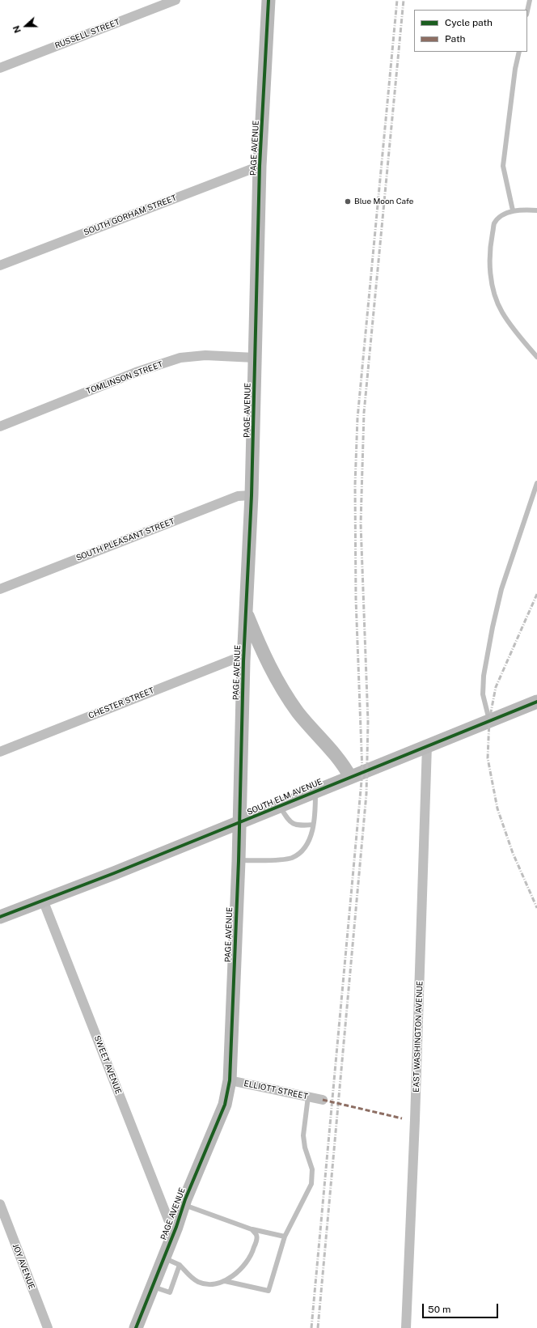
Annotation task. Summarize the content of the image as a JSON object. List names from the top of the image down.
{
  "streets": {
    "street": [
      "RUSSELL STREET",
      "PAGE AVENUE",
      "SOUTH GORHAM STREET",
      "TOMLINSON STREET",
      "SOUTH PLEASANT STREET",
      "CHESTER STREET",
      "SOUTH ELM AVENUE",
      "EAST WASHINGTON AVENUE",
      "SWEET AVENUE",
      "ELLIOTT STREET",
      "JOY AVENUE"
    ]
  },
  "crossings": [
    ["PAGE AVENUE", "SOUTH GORHAM STREET"],
    ["PAGE AVENUE", "TOMLINSON STREET"],
    ["PAGE AVENUE", "SOUTH PLEASANT STREET"],
    ["PAGE AVENUE", "CHESTER STREET"],
    ["PAGE AVENUE", "SOUTH ELM AVENUE"],
    ["PAGE AVENUE", "SWEET AVENUE"],
    ["PAGE AVENUE", "ELLIOTT STREET"],
    ["SOUTH ELM AVENUE", "EAST WASHINGTON AVENUE"],
    ["SOUTH ELM AVENUE", "SWEET AVENUE"]
  ],
  "places": ["Blue Moon Cafe"],
  "legend": ["Cycle path", "Path"],
  "scale_bar": "50 m",
  "north": "left"
}
